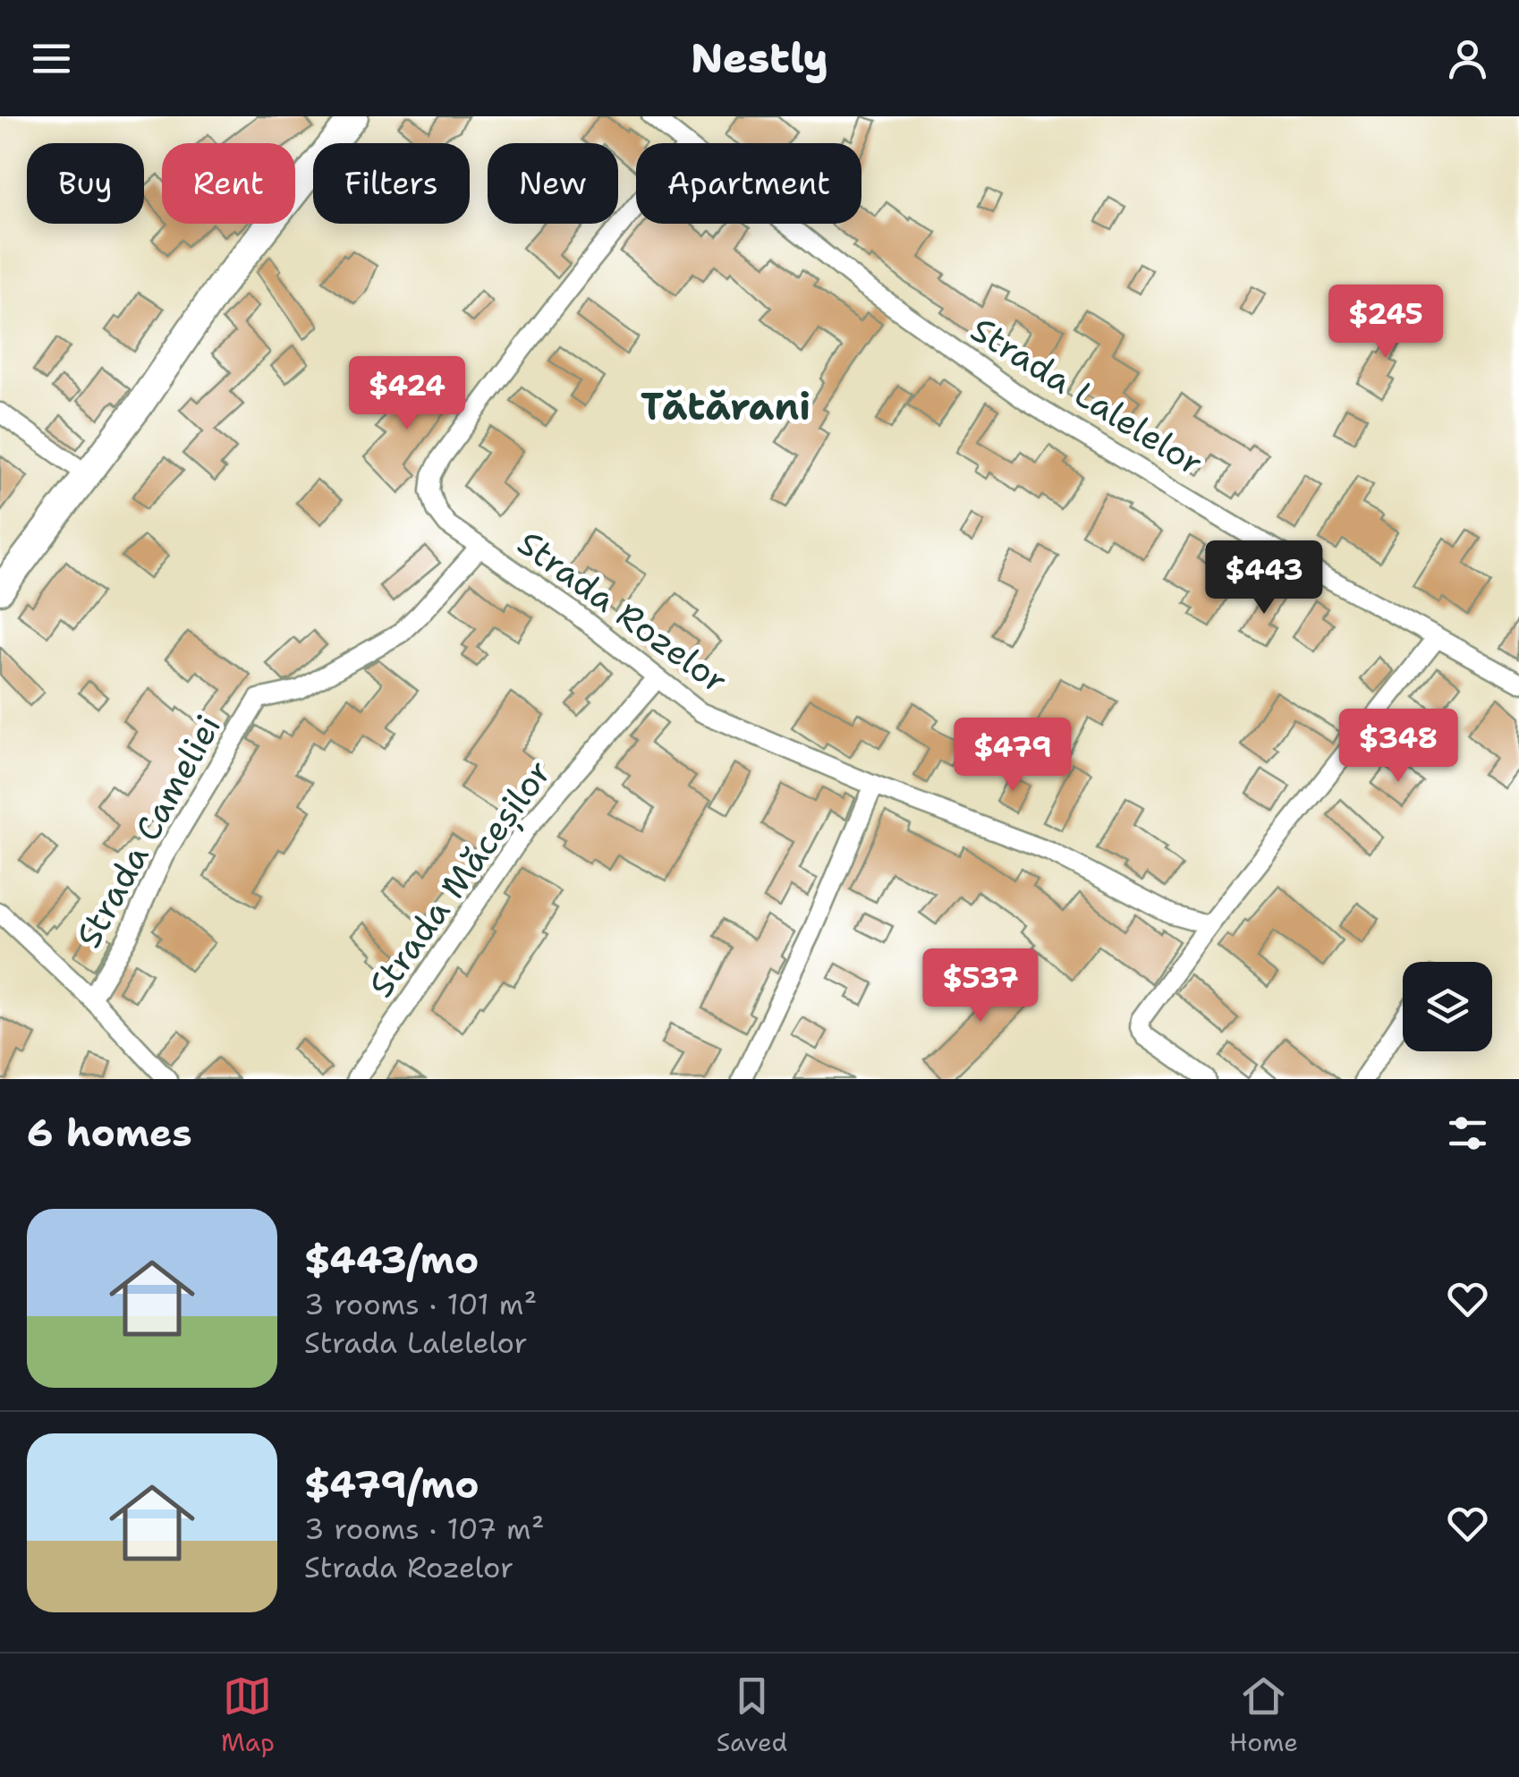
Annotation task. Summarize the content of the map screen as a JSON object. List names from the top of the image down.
{
  "streets": {
    "street": [
      "Strada Lalelelor",
      "Strada Rozelor",
      "Strada Cameliei",
      "Strada Măceșilor"
    ]
  },
  "crossings": [
    ["Strada Rozelor", "Strada Cameliei"],
    ["Strada Rozelor", "Strada Măceșilor"]
  ],
  "districts": ["Tătărani"],
  "page": {
    "header": "Nestly",
    "chip": [
      "Buy",
      "Rent",
      "Filters",
      "New",
      "Apartment"
    ],
    "price": [
      "$245",
      "$424",
      "$443",
      "$348",
      "$479",
      "$537"
    ],
    "heading": "6 homes",
    "list": [
      {
        "name": "$443/mo",
        "note": "3 rooms · 101 m² · Strada Lalelelor"
      },
      {
        "name": "$479/mo",
        "note": "3 rooms · 107 m² · Strada Rozelor"
      }
    ],
    "tabs": ["Map", "Saved", "Home"]
  }
}
